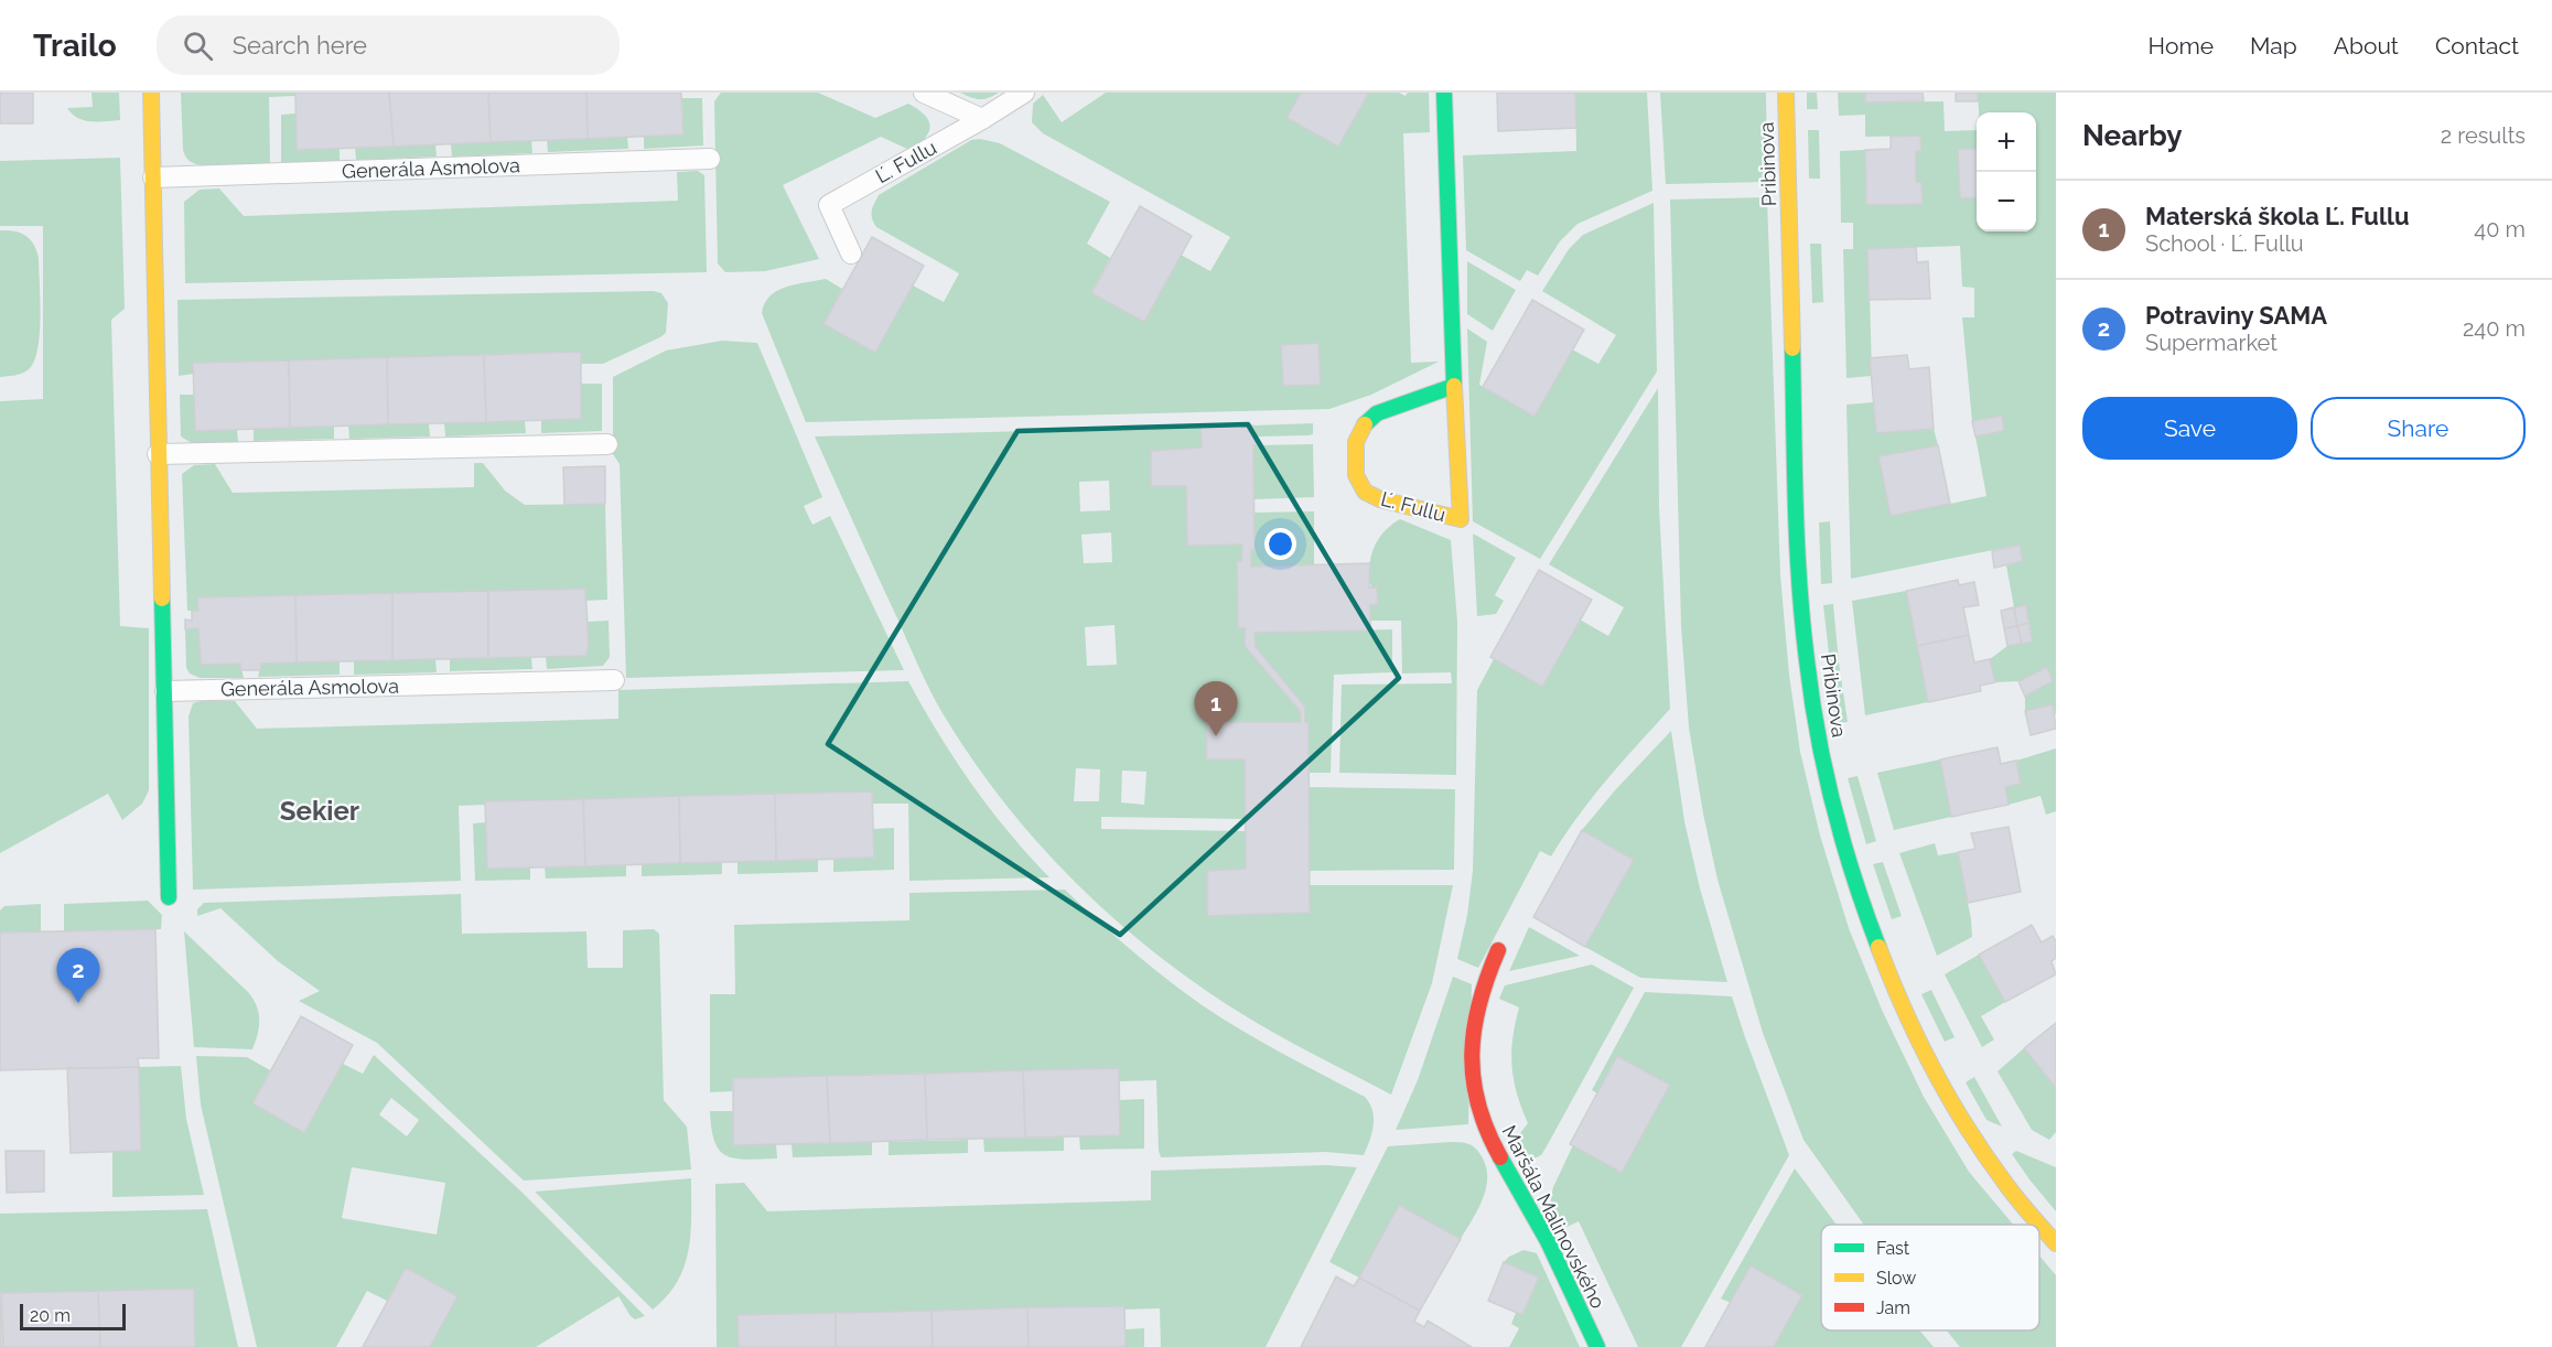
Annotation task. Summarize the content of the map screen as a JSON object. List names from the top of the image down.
{
  "streets": {
    "street": ["Ľ. Fullu", "Pribinova", "Maršála Malinovského"],
    "lane": ["Generála Asmolova"]
  },
  "districts": ["Sekier"],
  "legend": ["Fast", "Slow", "Jam"],
  "scale_bar": "20 m",
  "page": {
    "header": "Trailo",
    "search": "Search here",
    "nav": [
      "Home",
      "Map",
      "About",
      "Contact"
    ],
    "heading": ["Nearby", "2 results"],
    "map_buttons": ["+", "−"],
    "list": [
      {
        "mark": "1",
        "name": "Materská škola Ľ. Fullu",
        "note": "School · Ľ. Fullu",
        "value": "40 m"
      },
      {
        "mark": "2",
        "name": "Potraviny SAMA",
        "note": "Supermarket",
        "value": "240 m"
      }
    ],
    "buttons": ["Save", "Share"],
    "pins": ["1", "2"],
    "scale": "20 m"
  }
}
